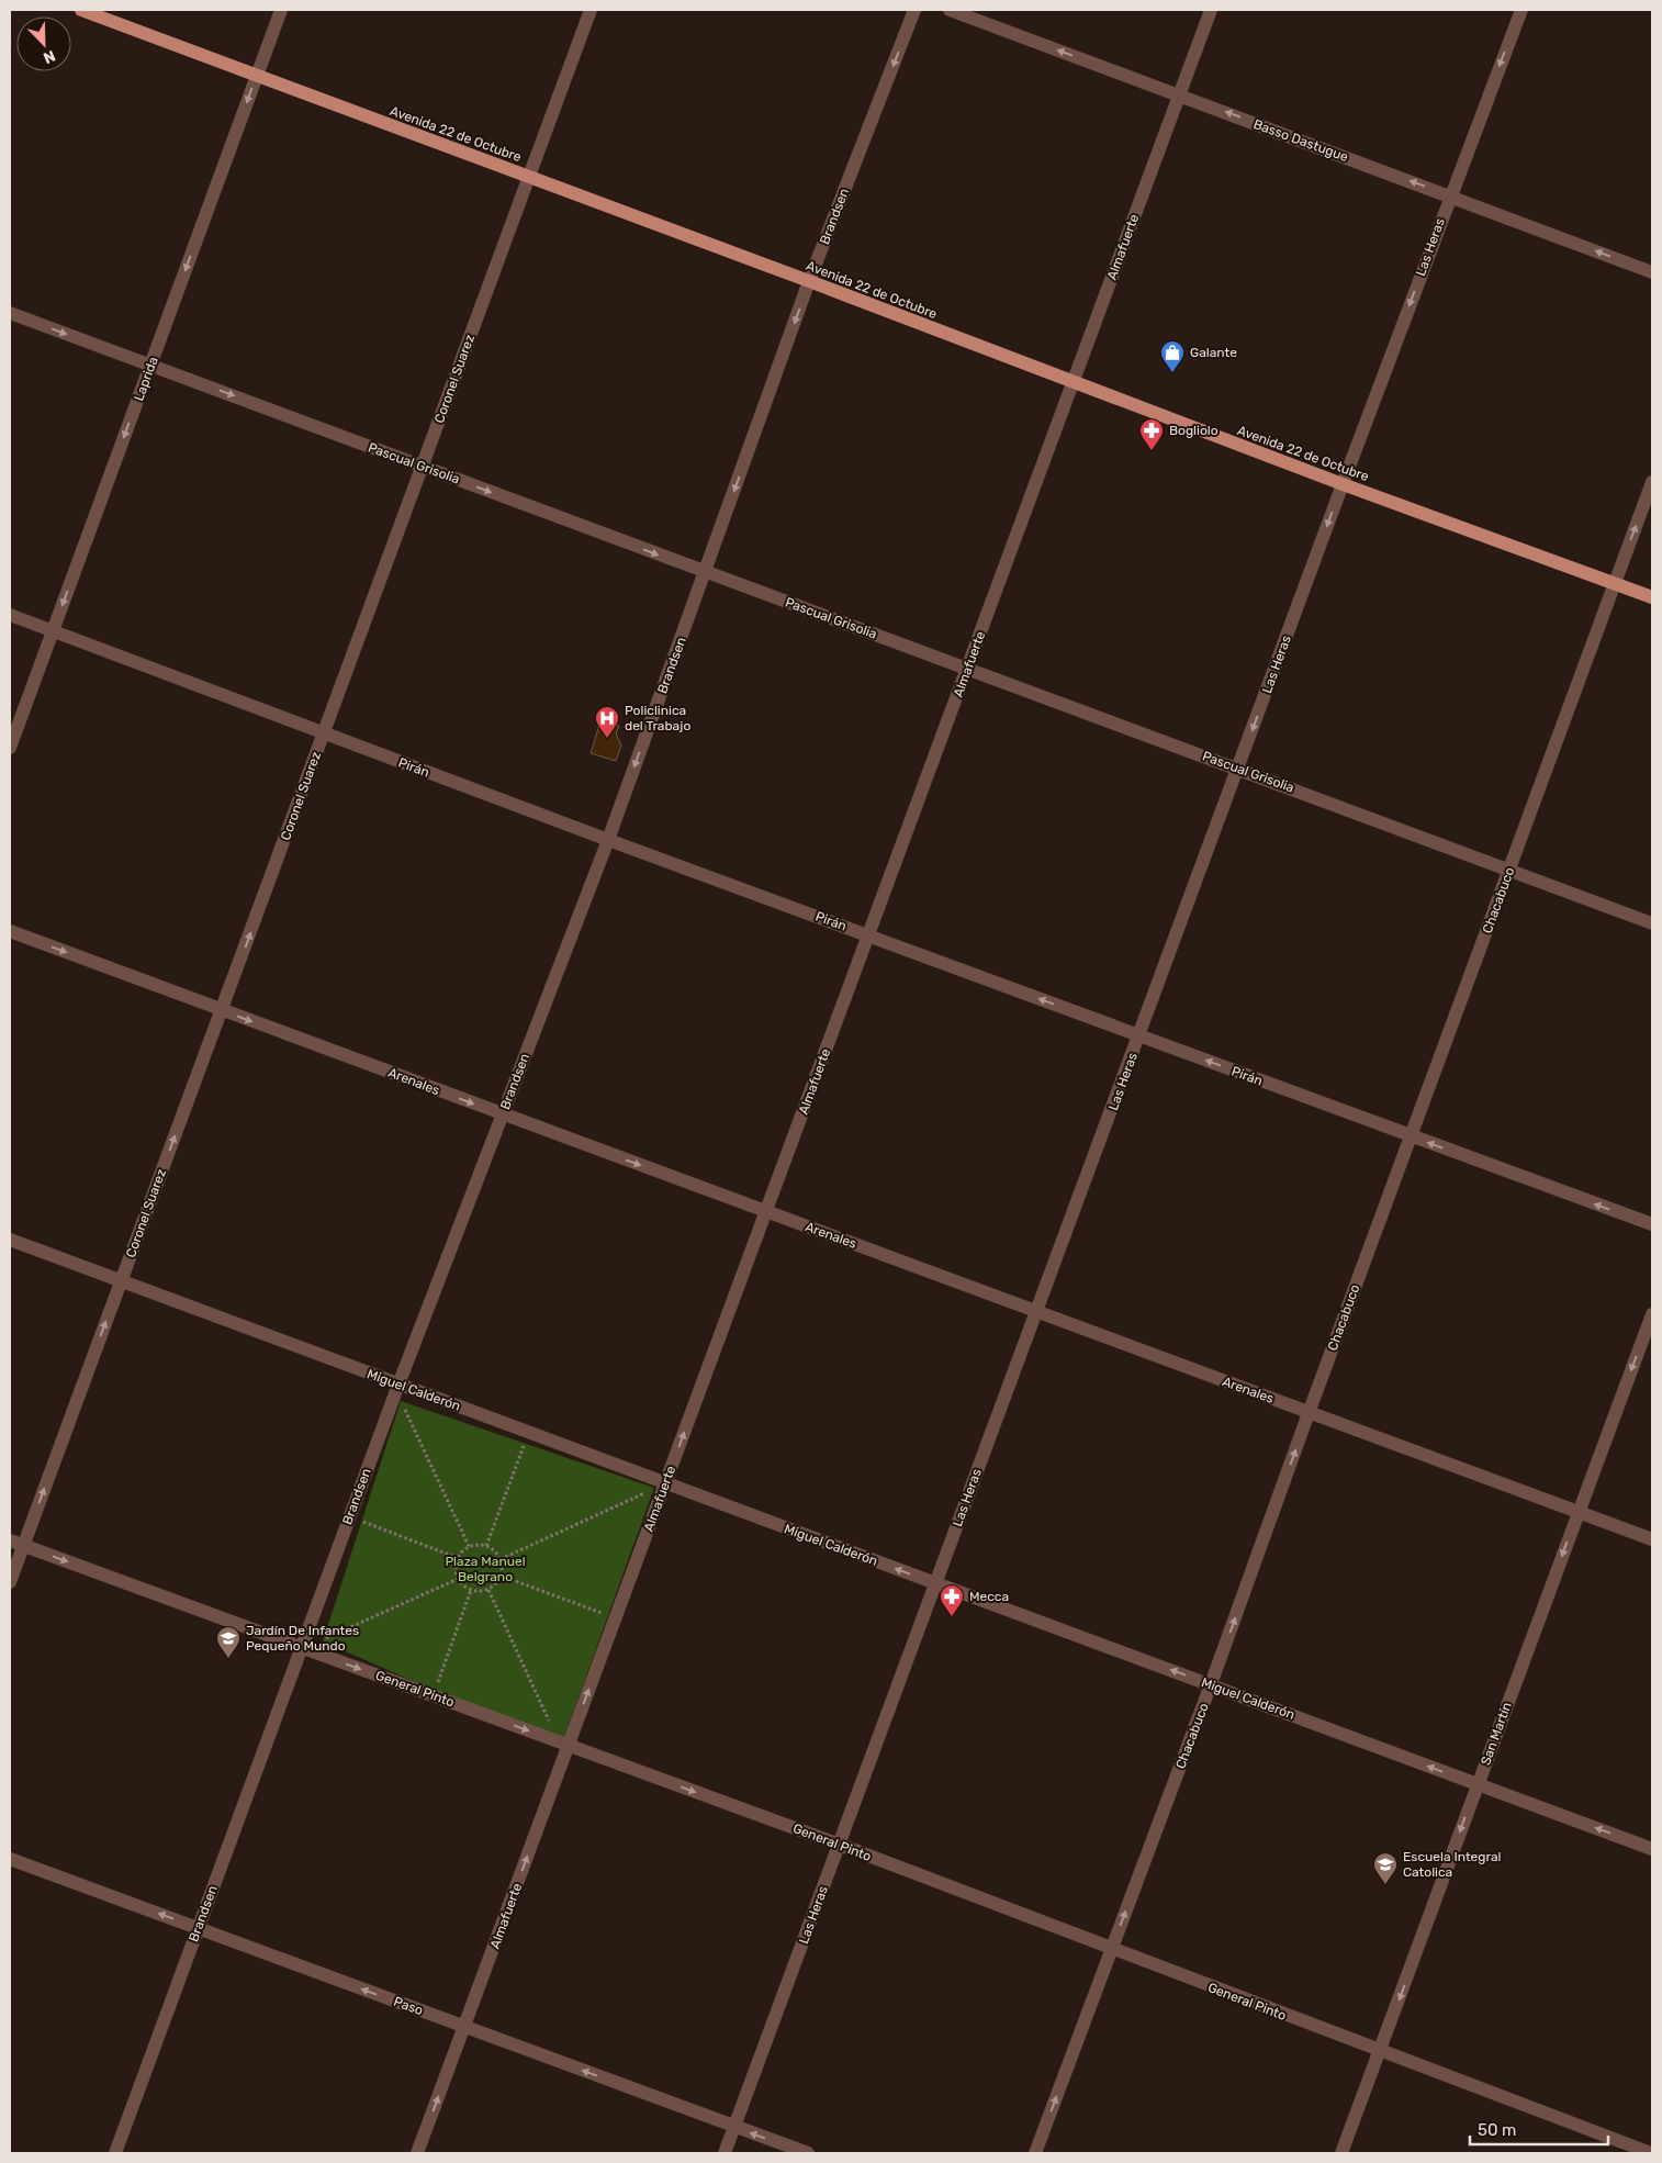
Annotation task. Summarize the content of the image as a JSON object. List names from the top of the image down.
{
  "streets": {
    "main road": ["Avenida 22 de Octubre"],
    "street": [
      "Basso Dastugue",
      "Brandsen",
      "Almafuerte",
      "Las Heras",
      "Laprida",
      "Coronel Suarez",
      "Pascual Grisolia",
      "Pirán",
      "Chacabuco",
      "Arenales",
      "Miguel Calderón",
      "General Pinto",
      "San Martín",
      "Paso"
    ]
  },
  "crossings": [
    ["Avenida 22 de Octubre", "Brandsen"],
    ["Avenida 22 de Octubre", "Almafuerte"],
    ["Avenida 22 de Octubre", "Las Heras"],
    ["Avenida 22 de Octubre", "Laprida"],
    ["Avenida 22 de Octubre", "Coronel Suarez"],
    ["Avenida 22 de Octubre", "Chacabuco"],
    ["Basso Dastugue", "Almafuerte"],
    ["Basso Dastugue", "Las Heras"],
    ["Brandsen", "Pascual Grisolia"],
    ["Brandsen", "Pirán"],
    ["Brandsen", "Arenales"],
    ["Brandsen", "Miguel Calderón"],
    ["Brandsen", "General Pinto"],
    ["Brandsen", "Paso"],
    ["Almafuerte", "Pascual Grisolia"],
    ["Almafuerte", "Pirán"],
    ["Almafuerte", "Arenales"],
    ["Almafuerte", "Miguel Calderón"],
    ["Almafuerte", "General Pinto"],
    ["Almafuerte", "Paso"],
    ["Las Heras", "Pascual Grisolia"],
    ["Las Heras", "Pirán"],
    ["Las Heras", "Arenales"],
    ["Las Heras", "Miguel Calderón"],
    ["Las Heras", "General Pinto"],
    ["Las Heras", "Paso"],
    ["Laprida", "Pascual Grisolia"],
    ["Laprida", "Pirán"],
    ["Coronel Suarez", "Pascual Grisolia"],
    ["Coronel Suarez", "Pirán"],
    ["Coronel Suarez", "Arenales"],
    ["Coronel Suarez", "Miguel Calderón"],
    ["Coronel Suarez", "General Pinto"],
    ["Pascual Grisolia", "Chacabuco"],
    ["Pirán", "Chacabuco"],
    ["Chacabuco", "Arenales"],
    ["Chacabuco", "Miguel Calderón"],
    ["Chacabuco", "General Pinto"],
    ["Arenales", "San Martín"],
    ["Miguel Calderón", "San Martín"],
    ["General Pinto", "San Martín"]
  ],
  "one_way": [
    "Basso Dastugue",
    "Brandsen",
    "Almafuerte",
    "Las Heras",
    "Laprida",
    "Coronel Suarez",
    "Pascual Grisolia",
    "Pirán",
    "Chacabuco",
    "Arenales",
    "Miguel Calderón",
    "General Pinto",
    "San Martín",
    "Paso"
  ],
  "parks": ["Plaza Manuel Belgrano"],
  "places": {
    "shop": ["Galante"],
    "pharmacy": ["Bogliolo", "Mecca"],
    "hospital": ["Policlinica del Trabajo"],
    "school or university": ["Jardín De Infantes Pequeño Mundo", "Escuela Integral Catolica"]
  },
  "scale_bar": "50 m",
  "north": "bottom right"
}
